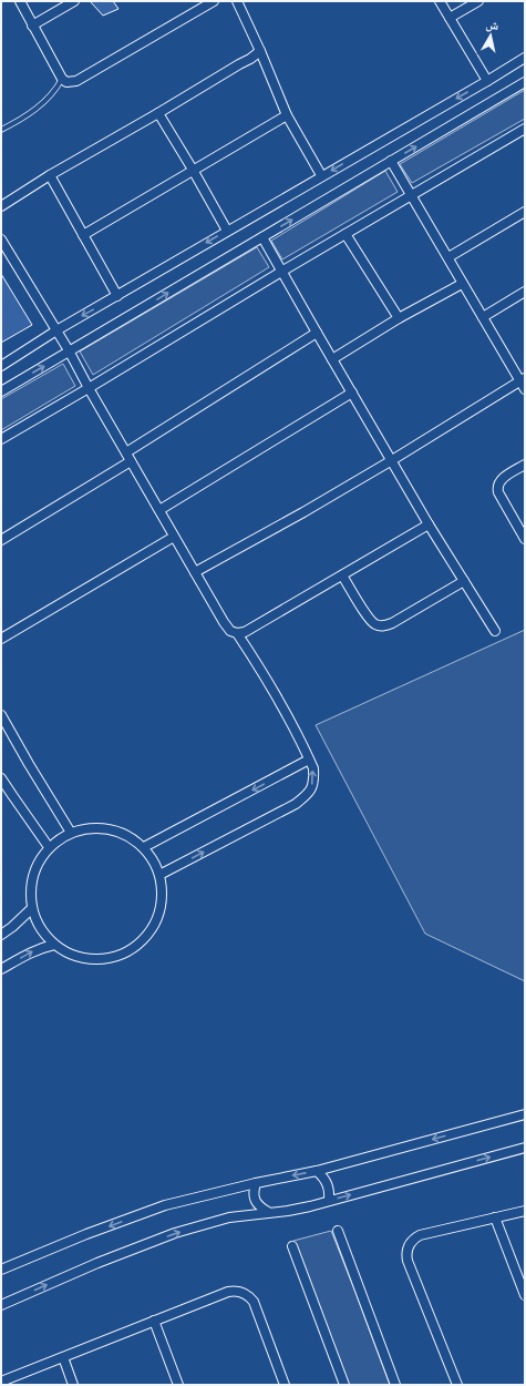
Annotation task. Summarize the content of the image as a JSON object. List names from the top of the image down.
{
  "north": "top"
}
